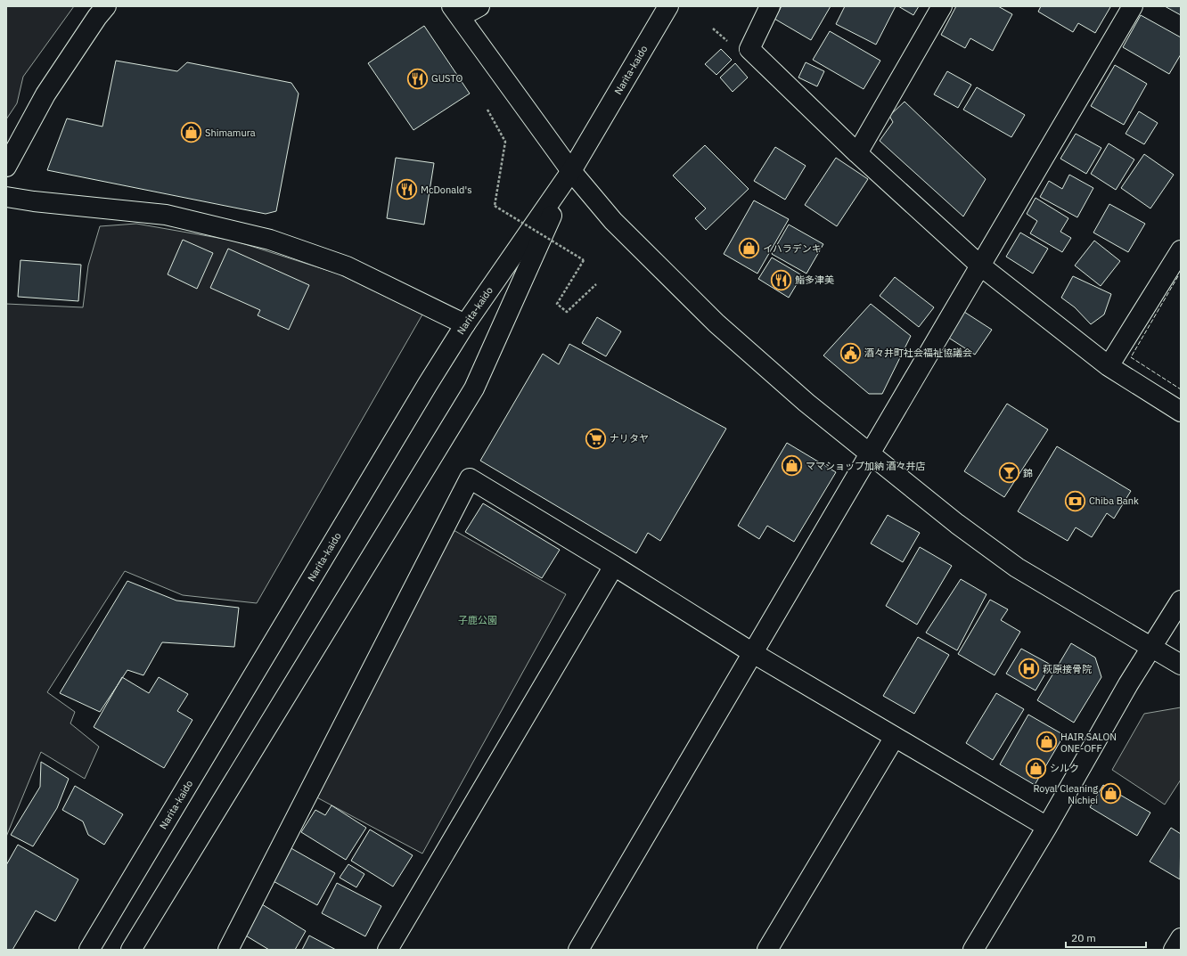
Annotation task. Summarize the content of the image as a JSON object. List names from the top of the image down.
{
  "streets": {
    "main road": ["Narita-kaido"]
  },
  "parks": ["子鹿公園"],
  "places": {
    "restaurant": ["GUSTO", "McDonald's", "鮨多津美"],
    "shop": [
      "Shimamura",
      "イハラデンキ",
      "ママショップ加納 酒々井店",
      "HAIR SALON ONE-OFF",
      "シルク",
      "Royal Cleaning Nichiei"
    ],
    "public building": ["酒々井町社会福祉協議会"],
    "supermarket": ["ナリタヤ"],
    "bar": ["錦"],
    "bank": ["Chiba Bank"],
    "hospital": ["萩原接骨院"]
  },
  "scale_bar": "20 m"
}
